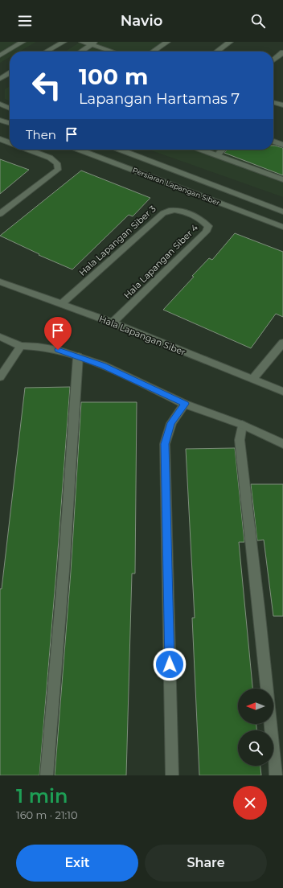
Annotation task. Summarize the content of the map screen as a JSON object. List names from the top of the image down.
{
  "streets": {
    "street": [
      "Persiaran Lapangan Siber",
      "Hala Lapangan Siber 3",
      "Hala Lapangan Siber 4",
      "Hala Lapangan Siber"
    ]
  },
  "crossings": [
    ["Hala Lapangan Siber 3", "Hala Lapangan Siber 4"],
    ["Hala Lapangan Siber 3", "Hala Lapangan Siber"],
    ["Hala Lapangan Siber 4", "Hala Lapangan Siber"]
  ],
  "north": "left",
  "page": {
    "header": "Navio",
    "turn": ["100 m", "Lapangan Hartamas 7"],
    "then": "Then",
    "heading": ["1 min", "160 m · 21:10"],
    "buttons": ["Exit", "Share"]
  }
}
